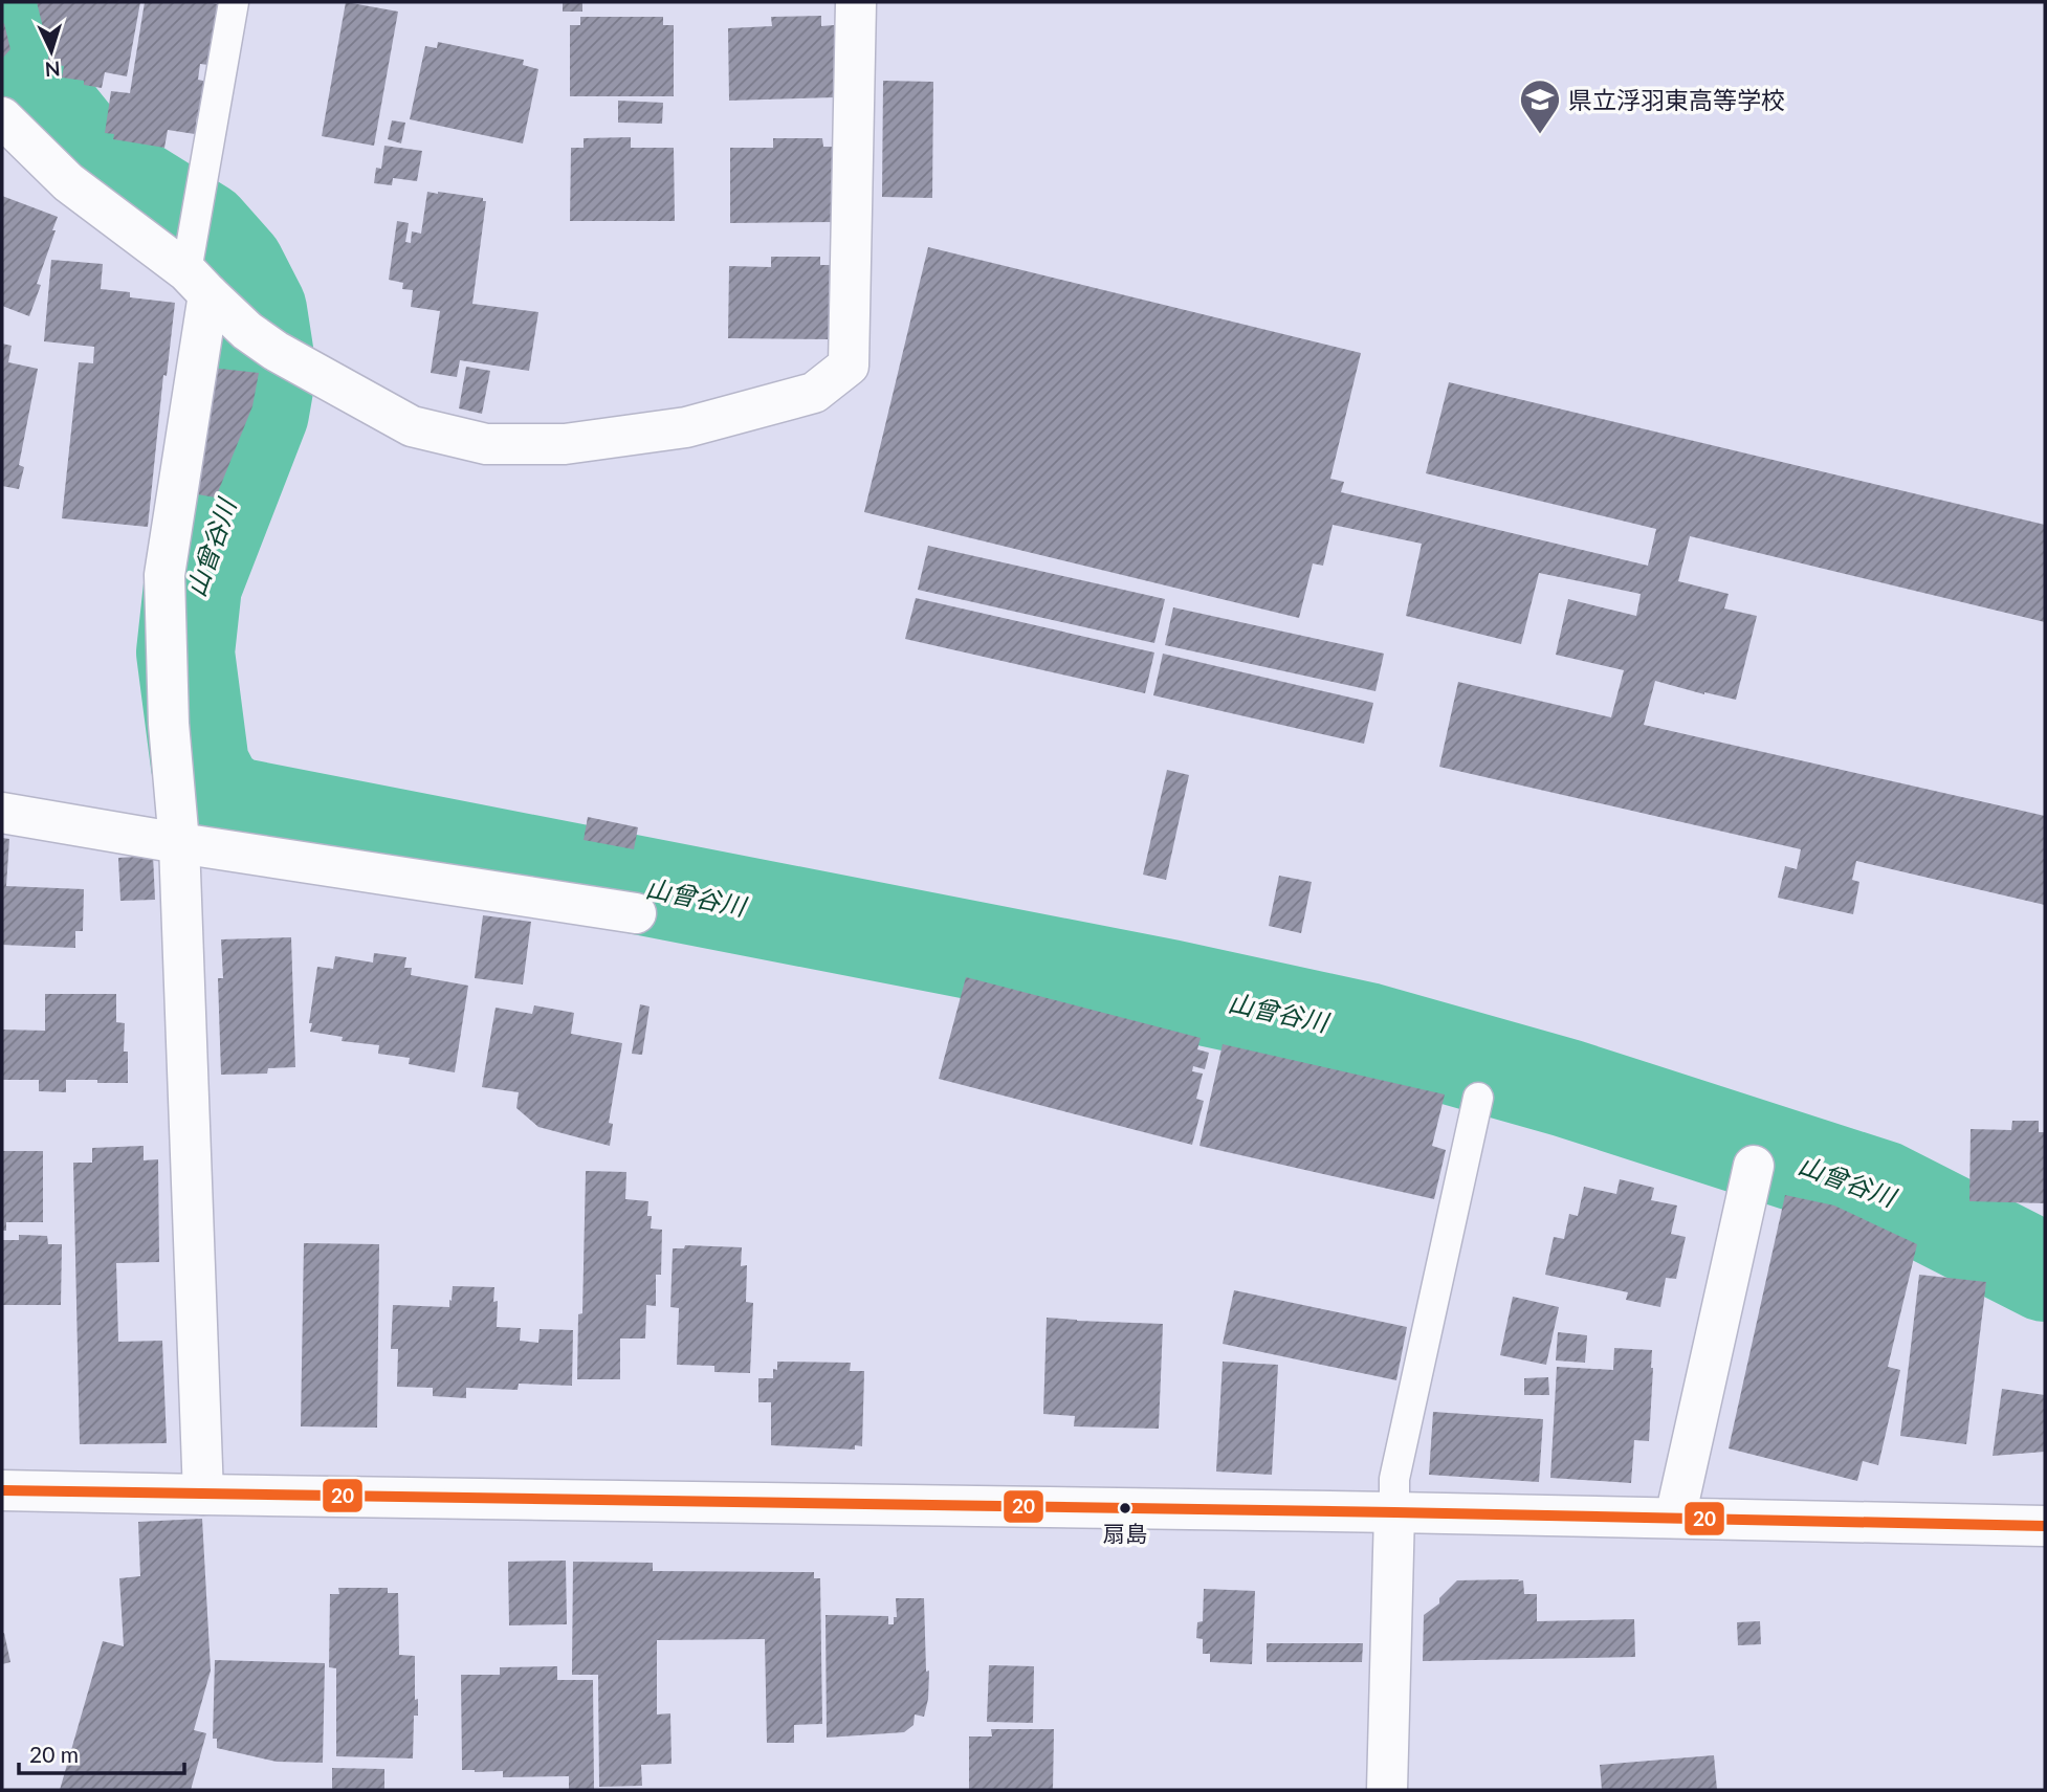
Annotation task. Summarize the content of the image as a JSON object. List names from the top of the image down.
{
  "water": ["山曾谷川"],
  "places": {
    "school or university": ["県立浮羽東高等学校"],
    "other": ["扇島"]
  },
  "lines": ["transit line 20"],
  "scale_bar": "20 m",
  "north": "bottom"
}
